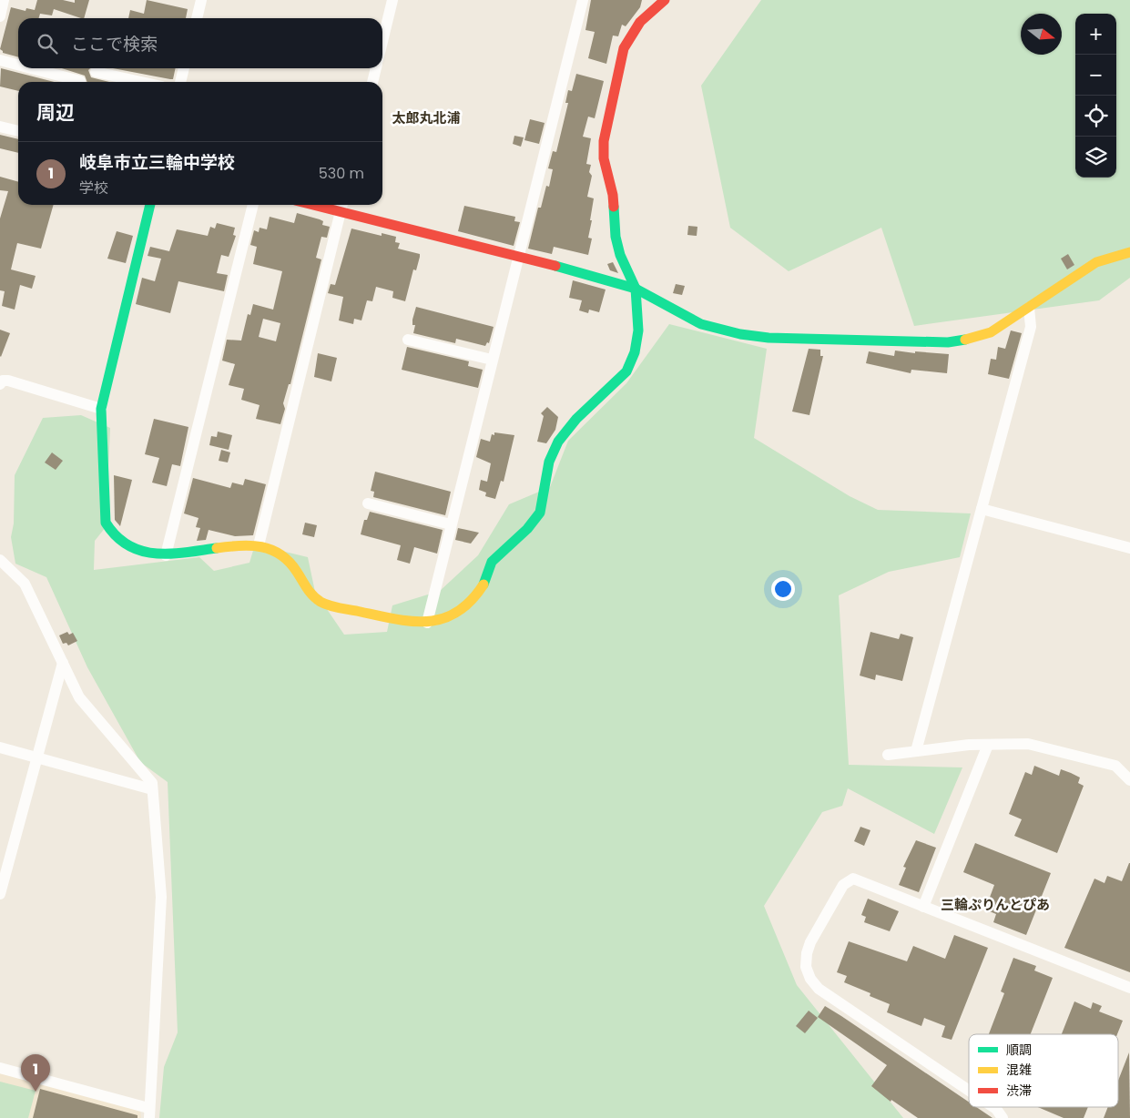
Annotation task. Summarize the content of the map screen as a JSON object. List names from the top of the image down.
{
  "districts": ["太郎丸北浦", "三輪ぷりんとぴあ"],
  "legend": ["順調", "混雑", "渋滞"],
  "north": "right",
  "page": {
    "map_buttons": ["+", "−"],
    "search": "ここで検索",
    "heading": "周辺",
    "list": [
      {
        "mark": "1",
        "name": "岐阜市立三輪中学校",
        "note": "学校",
        "value": "530 m"
      }
    ],
    "pins": "1"
  }
}
